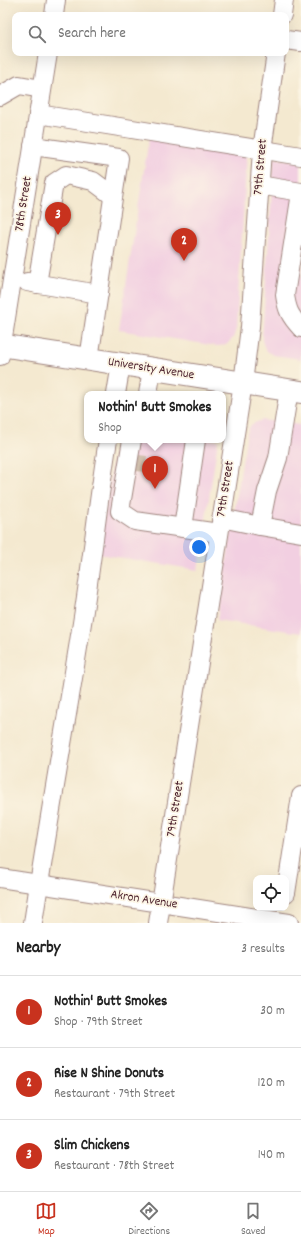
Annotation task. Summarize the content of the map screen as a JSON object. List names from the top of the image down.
{
  "streets": {
    "main road": ["University Avenue"],
    "street": ["79th Street", "78th Street", "Akron Avenue"]
  },
  "crossings": [
    ["79th Street", "University Avenue"],
    ["79th Street", "Akron Avenue"],
    ["78th Street", "University Avenue"]
  ],
  "page": {
    "search": "Search here",
    "pins": ["3", "2", "1"],
    "popup": ["Nothin' Butt Smokes", "Shop"],
    "heading": ["Nearby", "3 results"],
    "list": [
      {
        "mark": "1",
        "name": "Nothin' Butt Smokes",
        "note": "Shop · 79th Street",
        "value": "30 m"
      },
      {
        "mark": "2",
        "name": "Rise N Shine Donuts",
        "note": "Restaurant · 79th Street",
        "value": "120 m"
      },
      {
        "mark": "3",
        "name": "Slim Chickens",
        "note": "Restaurant · 78th Street",
        "value": "140 m"
      }
    ],
    "nav": ["Map", "Directions", "Saved"]
  }
}
